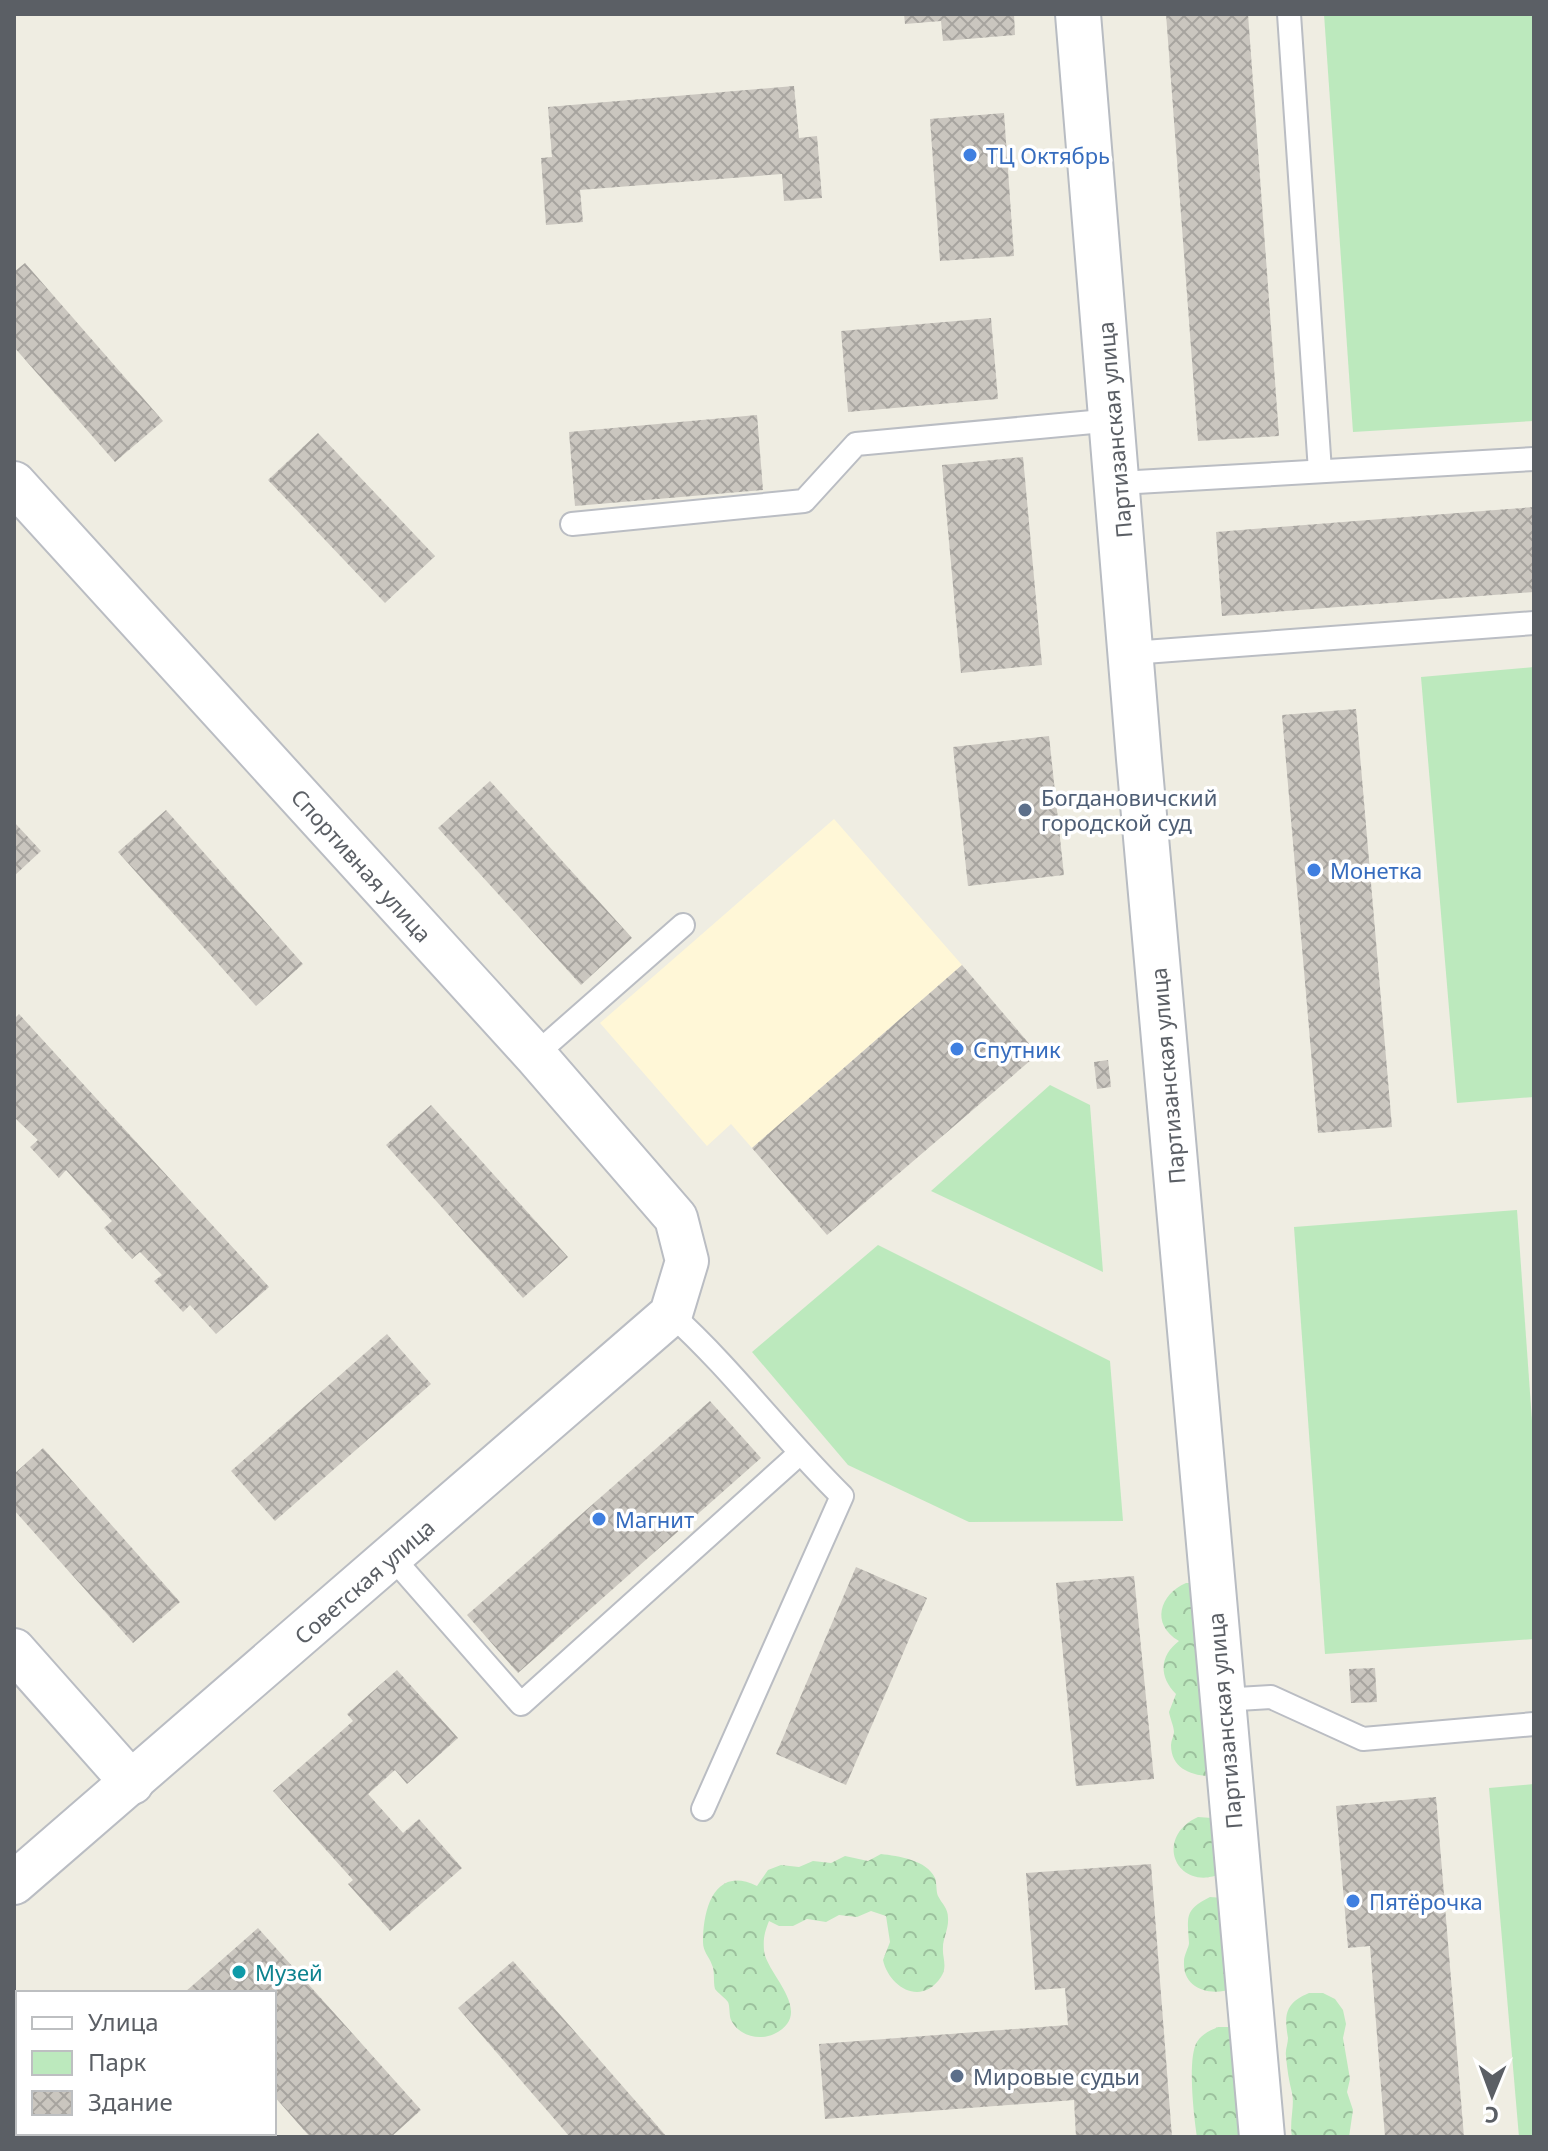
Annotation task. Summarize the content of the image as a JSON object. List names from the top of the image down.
{
  "streets": {
    "street": ["Партизанская улица", "Спортивная улица", "Советская улица"]
  },
  "crossings": [
    ["Спортивная улица", "Советская улица"]
  ],
  "places": [
    "ТЦ Октябрь",
    "Богдановичский городской суд",
    "Монетка",
    "Спутник",
    "Магнит",
    "Пятёрочка",
    "Музей",
    "Мировые судьи"
  ],
  "legend": ["Улица", "Парк", "Здание"],
  "north": "bottom"
}
